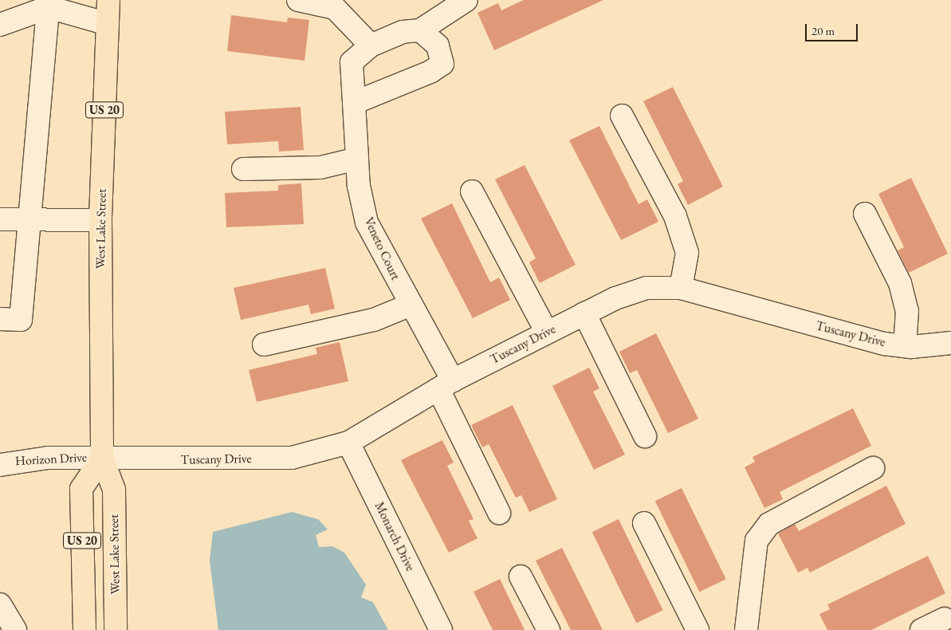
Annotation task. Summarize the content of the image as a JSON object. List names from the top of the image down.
{
  "streets": {
    "highway": ["US 20", "West Lake Street"],
    "street": [
      "Veneto Court",
      "Tuscany Drive",
      "Horizon Drive",
      "Monarch Drive"
    ]
  },
  "crossings": [
    ["US 20", "West Lake Street"],
    ["US 20", "Tuscany Drive"],
    ["US 20", "Horizon Drive"],
    ["West Lake Street", "Tuscany Drive"],
    ["West Lake Street", "Horizon Drive"],
    ["Veneto Court", "Tuscany Drive"],
    ["Tuscany Drive", "Horizon Drive"],
    ["Tuscany Drive", "Monarch Drive"]
  ],
  "scale_bar": "20 m"
}
